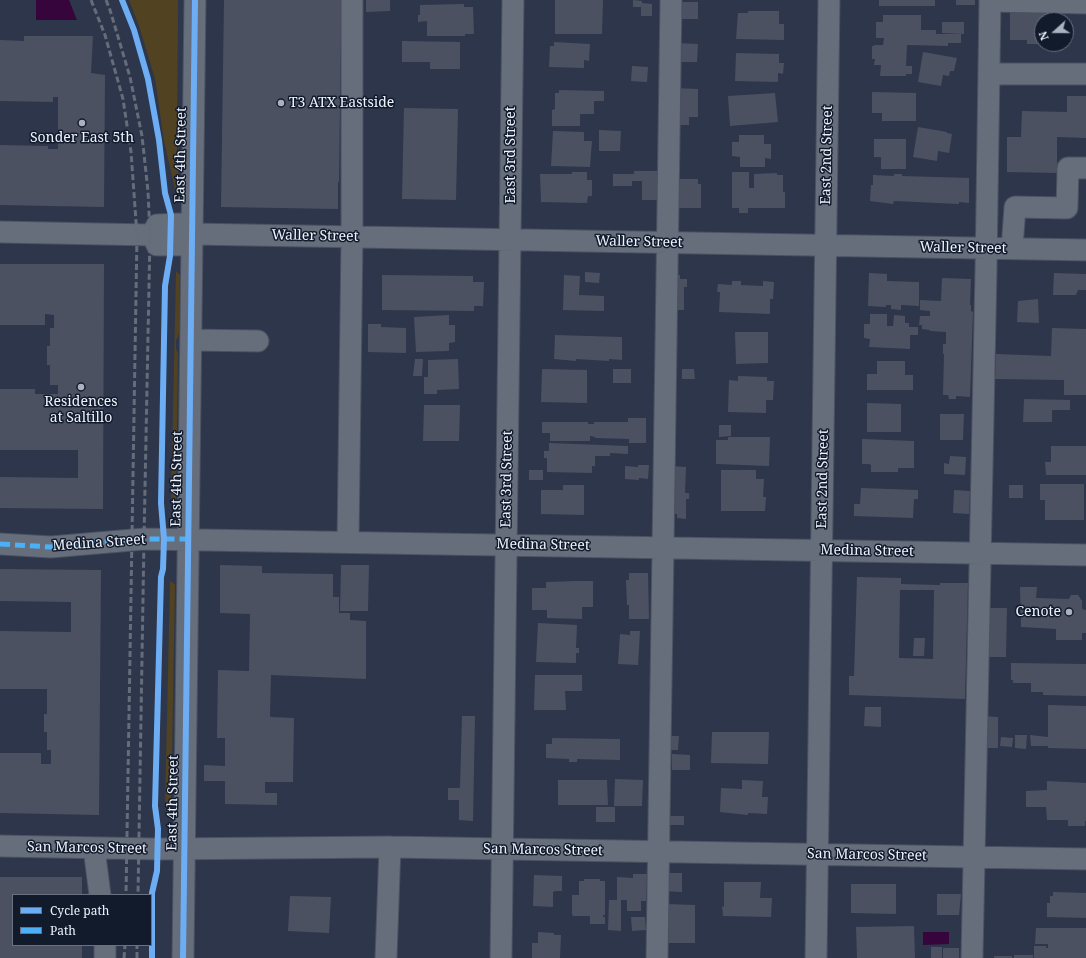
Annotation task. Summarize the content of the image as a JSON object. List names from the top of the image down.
{
  "streets": {
    "street": [
      "East 4th Street",
      "East 3rd Street",
      "East 2nd Street",
      "Waller Street",
      "Medina Street",
      "San Marcos Street"
    ]
  },
  "crossings": [
    ["East 4th Street", "Waller Street"],
    ["East 4th Street", "Medina Street"],
    ["East 4th Street", "San Marcos Street"],
    ["East 3rd Street", "Waller Street"],
    ["East 3rd Street", "Medina Street"],
    ["East 3rd Street", "San Marcos Street"],
    ["East 2nd Street", "Waller Street"],
    ["East 2nd Street", "Medina Street"],
    ["East 2nd Street", "San Marcos Street"]
  ],
  "places": [
    "T3 ATX Eastside",
    "Sonder East 5th",
    "Residences at Saltillo",
    "Cenote"
  ],
  "legend": ["Cycle path", "Path"],
  "north": "left"
}
